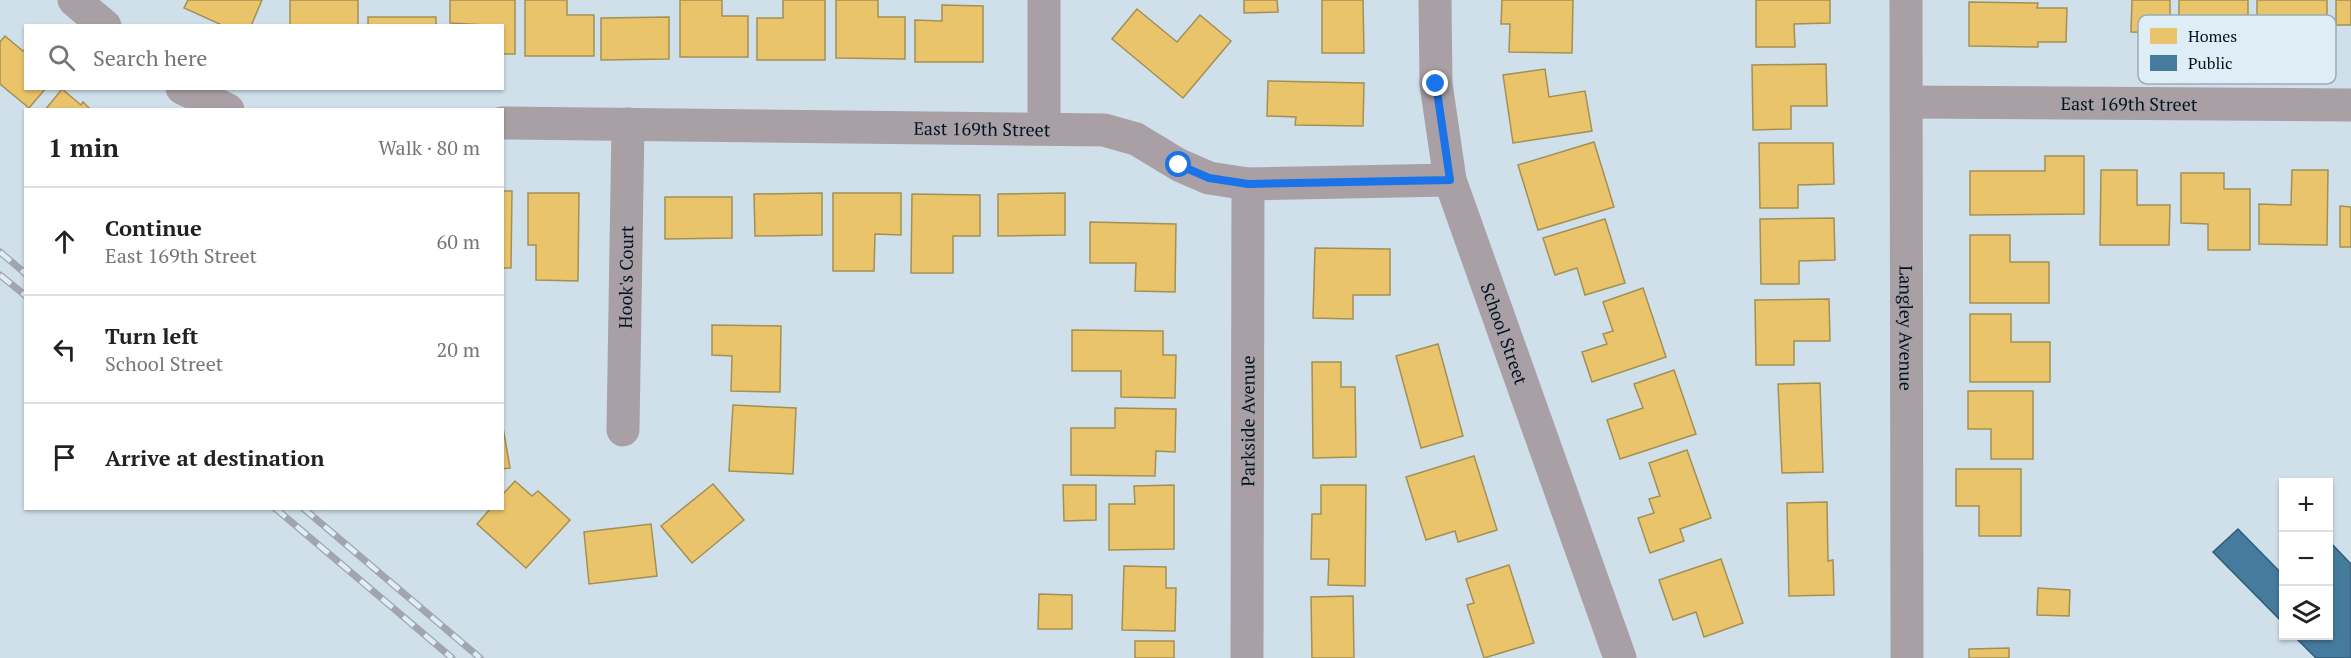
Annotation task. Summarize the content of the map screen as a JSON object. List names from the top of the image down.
{
  "streets": {
    "street": [
      "East 169th Street",
      "Hook's Court",
      "Langley Avenue",
      "School Street",
      "Parkside Avenue"
    ]
  },
  "crossings": [
    ["East 169th Street", "Hook's Court"],
    ["East 169th Street", "Langley Avenue"],
    ["East 169th Street", "School Street"],
    ["East 169th Street", "Parkside Avenue"]
  ],
  "legend": ["Homes", "Public"],
  "page": {
    "search": "Search here",
    "heading": ["1 min", "Walk · 80 m"],
    "list": [
      ["Continue", "East 169th Street", "60 m"],
      ["Turn left", "School Street", "20 m"],
      "Arrive at destination"
    ],
    "map_buttons": ["+", "−"]
  }
}
